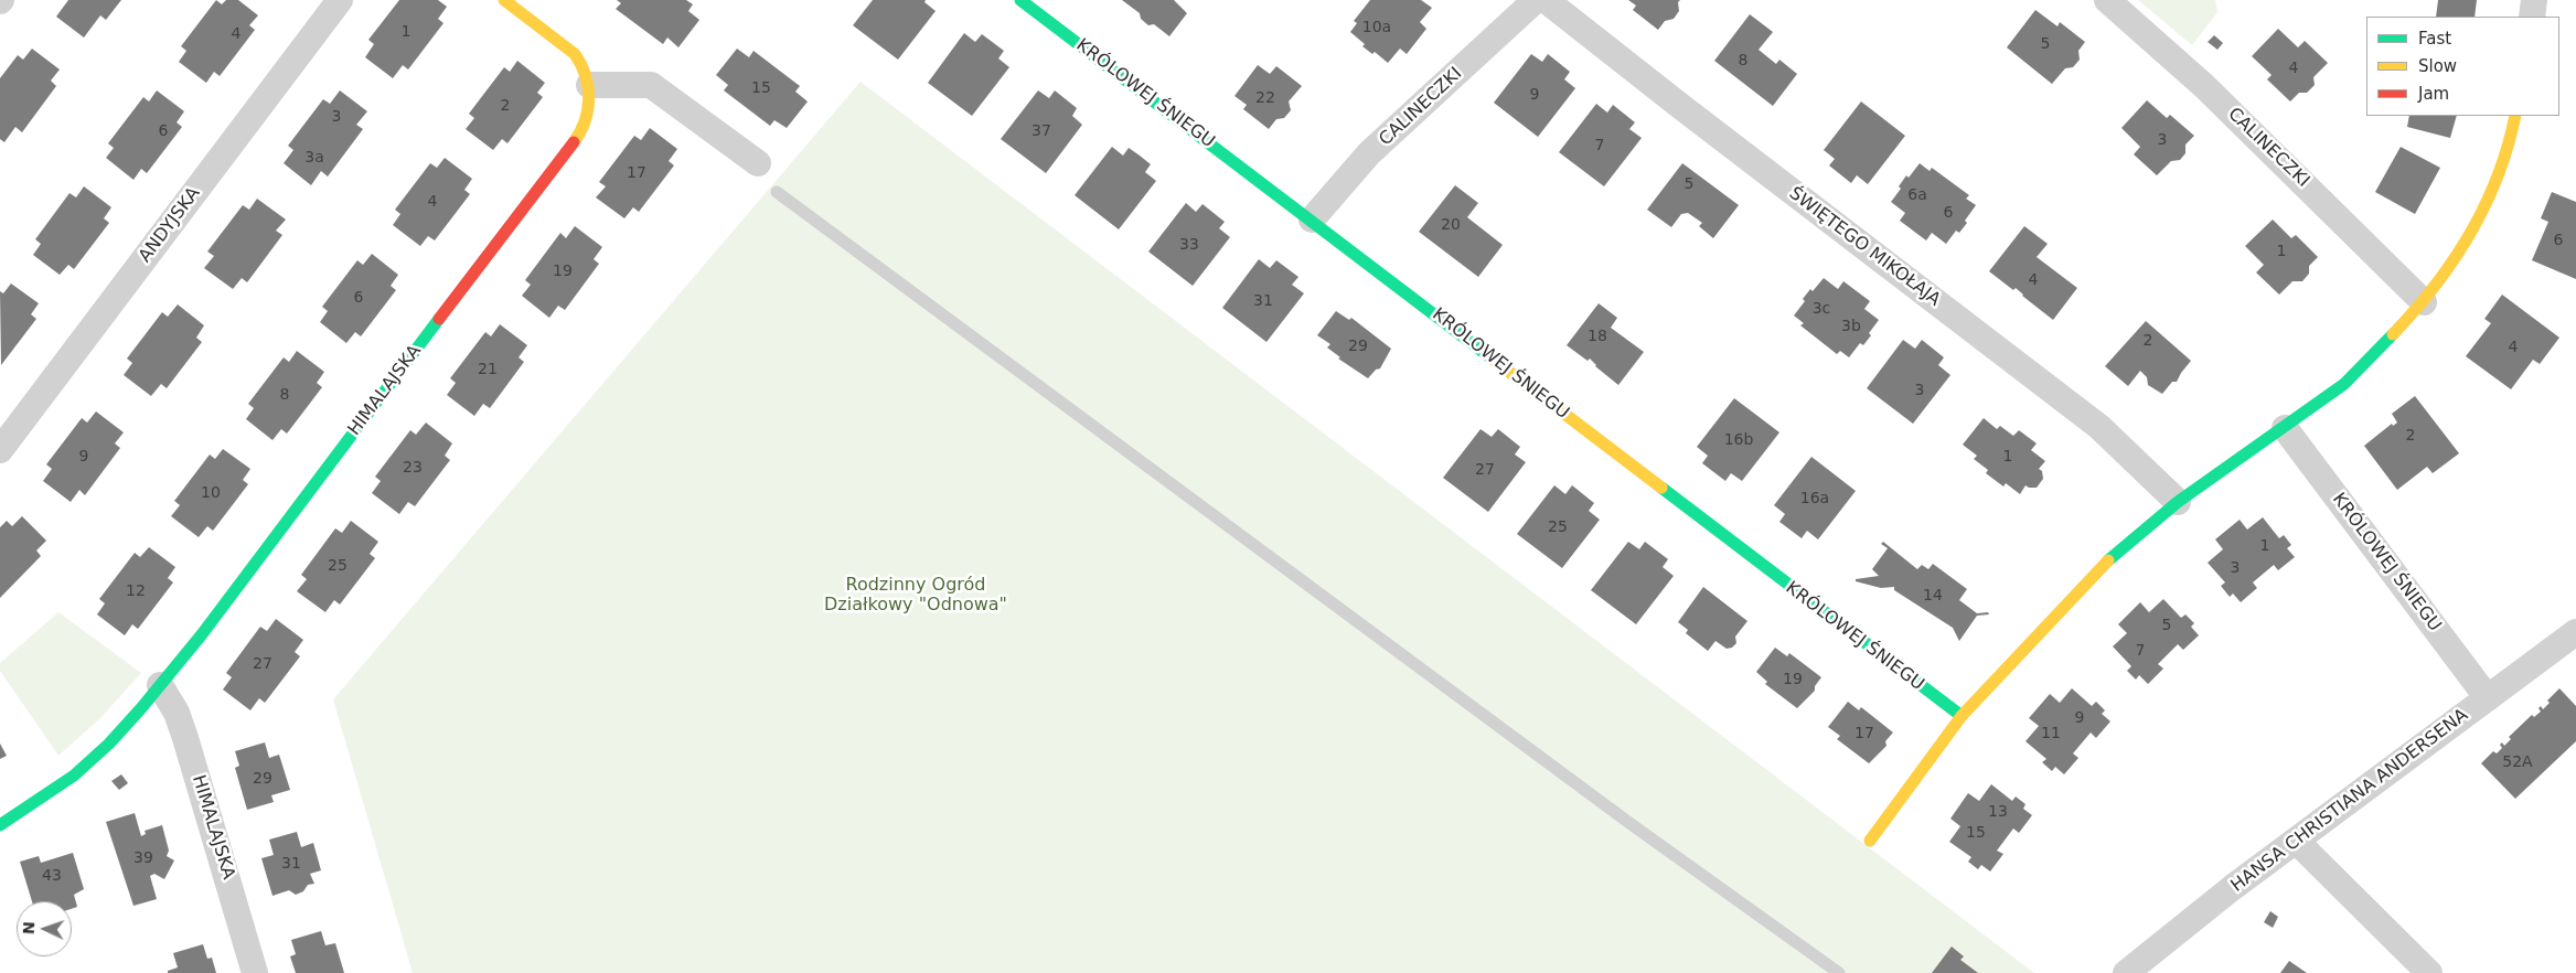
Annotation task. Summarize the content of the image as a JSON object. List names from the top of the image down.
{
  "streets": {
    "street": [
      "KRÓLOWEJ ŚNIEGU",
      "CALINECZKI",
      "ANDYJSKA",
      "ŚWIĘTEGO MIKOŁAJA",
      "HIMALAJSKA",
      "HANSA CHRISTIANA ANDERSENA"
    ]
  },
  "crossings": [
    ["KRÓLOWEJ ŚNIEGU", "CALINECZKI"],
    ["KRÓLOWEJ ŚNIEGU", "HANSA CHRISTIANA ANDERSENA"]
  ],
  "parks": ["Rodzinny Ogród Działkowy \"Odnowa\""],
  "house_numbers": [
    "10a",
    "1",
    "4",
    "5",
    "8",
    "4",
    "15",
    "9",
    "22",
    "2",
    "3",
    "6",
    "37",
    "3",
    "7",
    "3a",
    "17",
    "5",
    "6a",
    "4",
    "6",
    "20",
    "6",
    "33",
    "1",
    "19",
    "4",
    "6",
    "31",
    "3c",
    "3b",
    "18",
    "2",
    "29",
    "4",
    "21",
    "3",
    "8",
    "2",
    "16b",
    "9",
    "1",
    "23",
    "27",
    "10",
    "16a",
    "25",
    "1",
    "25",
    "3",
    "12",
    "14",
    "5",
    "7",
    "27",
    "19",
    "9",
    "17",
    "11",
    "52A",
    "29",
    "13",
    "15",
    "39",
    "31",
    "43"
  ],
  "legend": ["Fast", "Slow", "Jam"],
  "north": "left"
}
